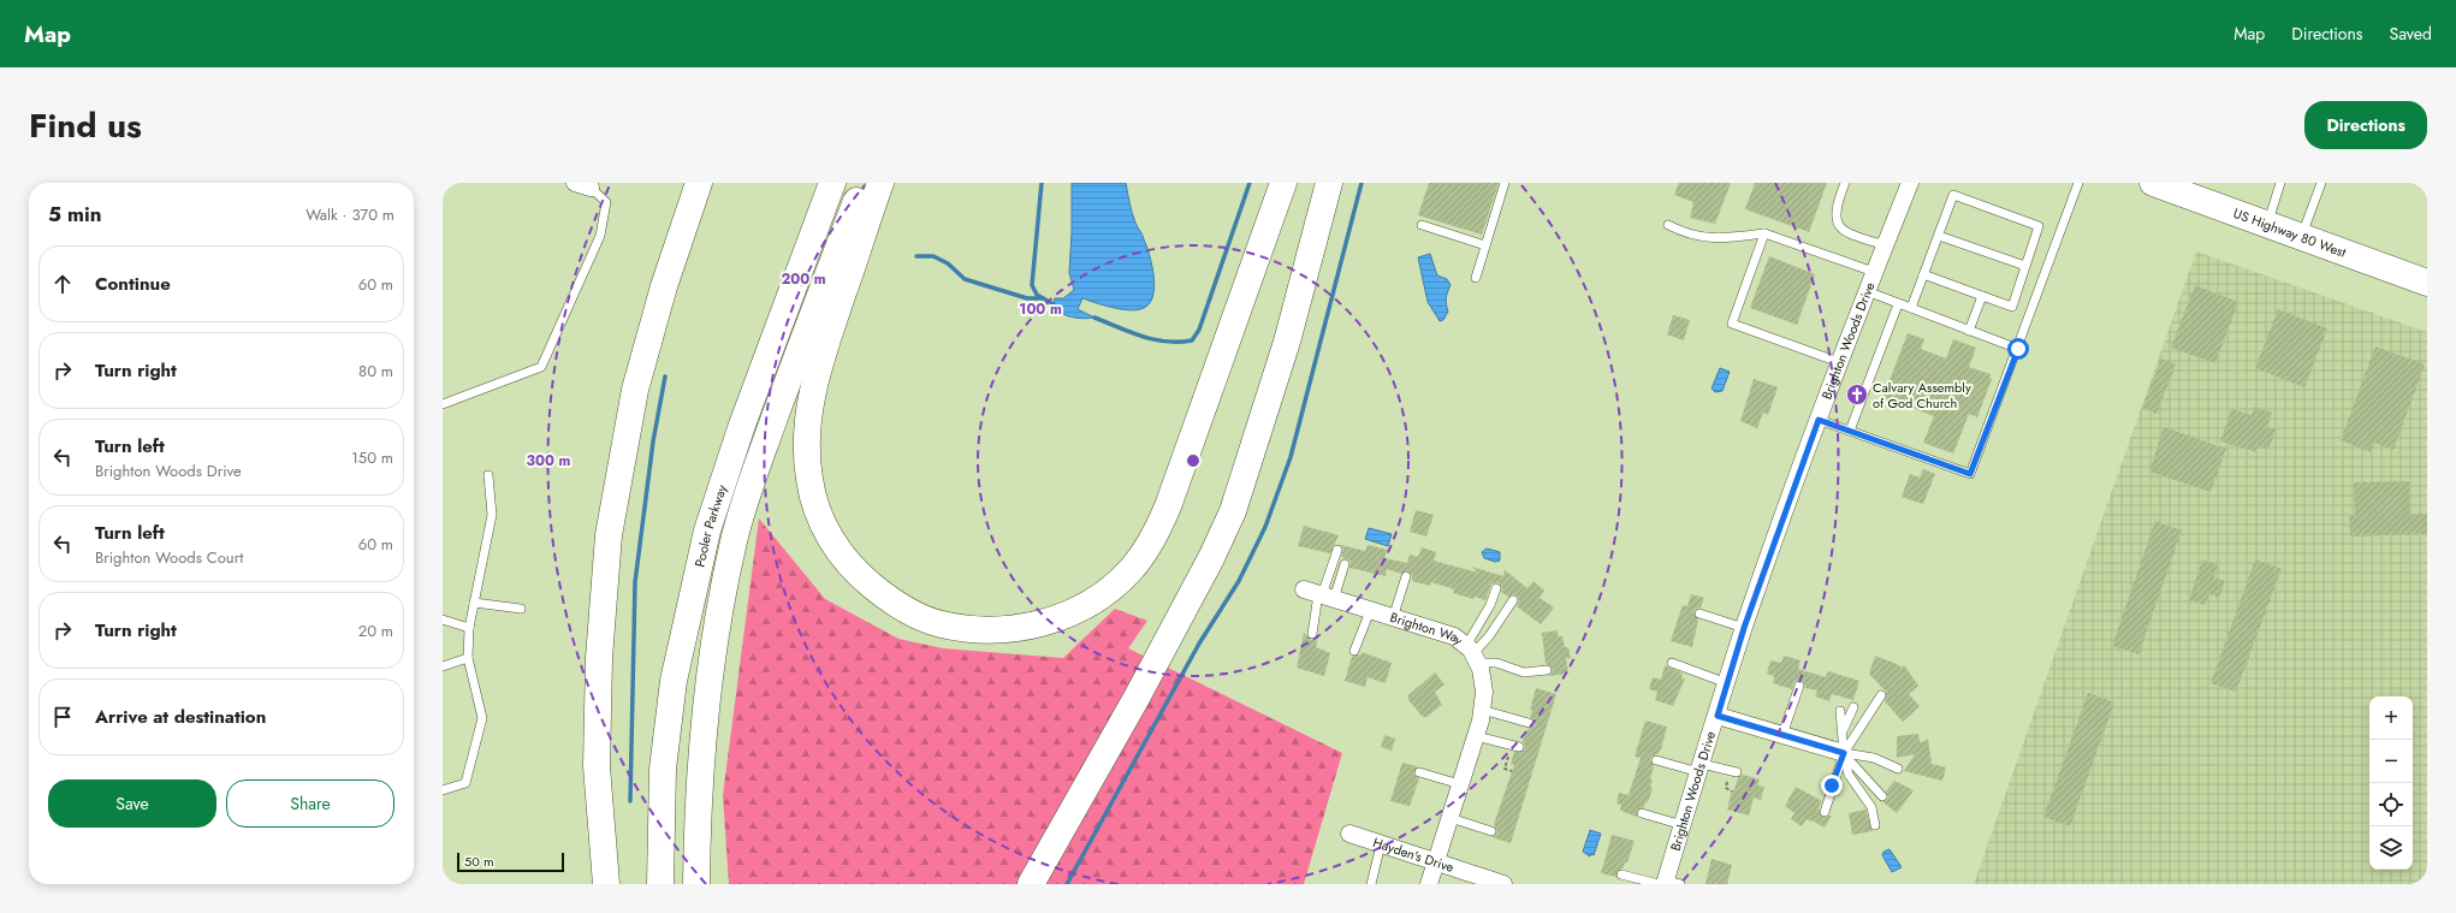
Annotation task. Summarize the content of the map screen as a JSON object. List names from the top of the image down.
{
  "streets": {
    "main road": ["US Highway 80 West", "Pooler Parkway"],
    "street": ["Brighton Woods Drive", "Brighton Way", "Hayden's Drive"]
  },
  "places": {
    "church": ["Calvary Assembly of God Church"]
  },
  "scale_bar": "50 m",
  "page": {
    "header": "Map",
    "nav": ["Map", "Directions", "Saved"],
    "title": "Find us",
    "buttons": [
      "Directions",
      ["Save", "Share"]
    ],
    "heading": ["5 min", "Walk · 370 m"],
    "list": [
      ["Continue", "60 m"],
      ["Turn right", "80 m"],
      ["Turn left", "Brighton Woods Drive", "150 m"],
      ["Turn left", "Brighton Woods Court", "60 m"],
      ["Turn right", "20 m"],
      "Arrive at destination"
    ],
    "map_buttons": ["+", "−"],
    "scale": "50 m"
  },
  "rings": ["200 m", "100 m", "300 m"]
}
